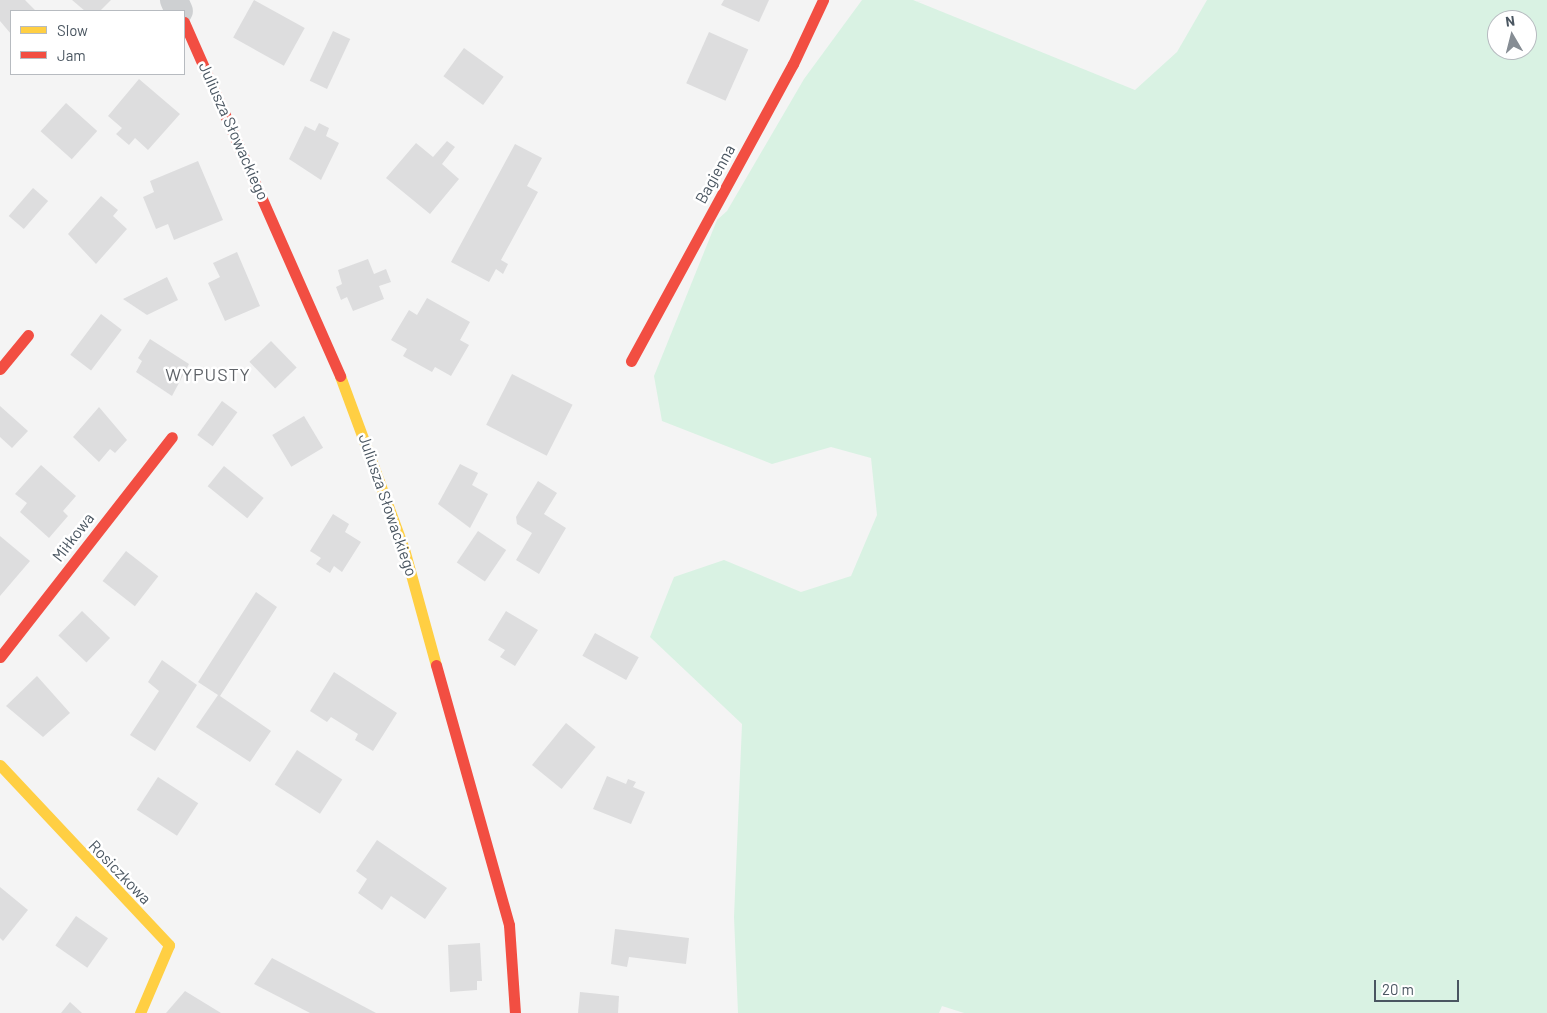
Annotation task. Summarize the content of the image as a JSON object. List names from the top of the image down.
{
  "streets": {
    "street": [
      "Juliusza Słowackiego",
      "Bagienna",
      "Miłkowa",
      "Rosiczkowa"
    ]
  },
  "districts": ["WYPUSTY"],
  "legend": ["Slow", "Jam"],
  "scale_bar": "20 m",
  "north": "top"
}
